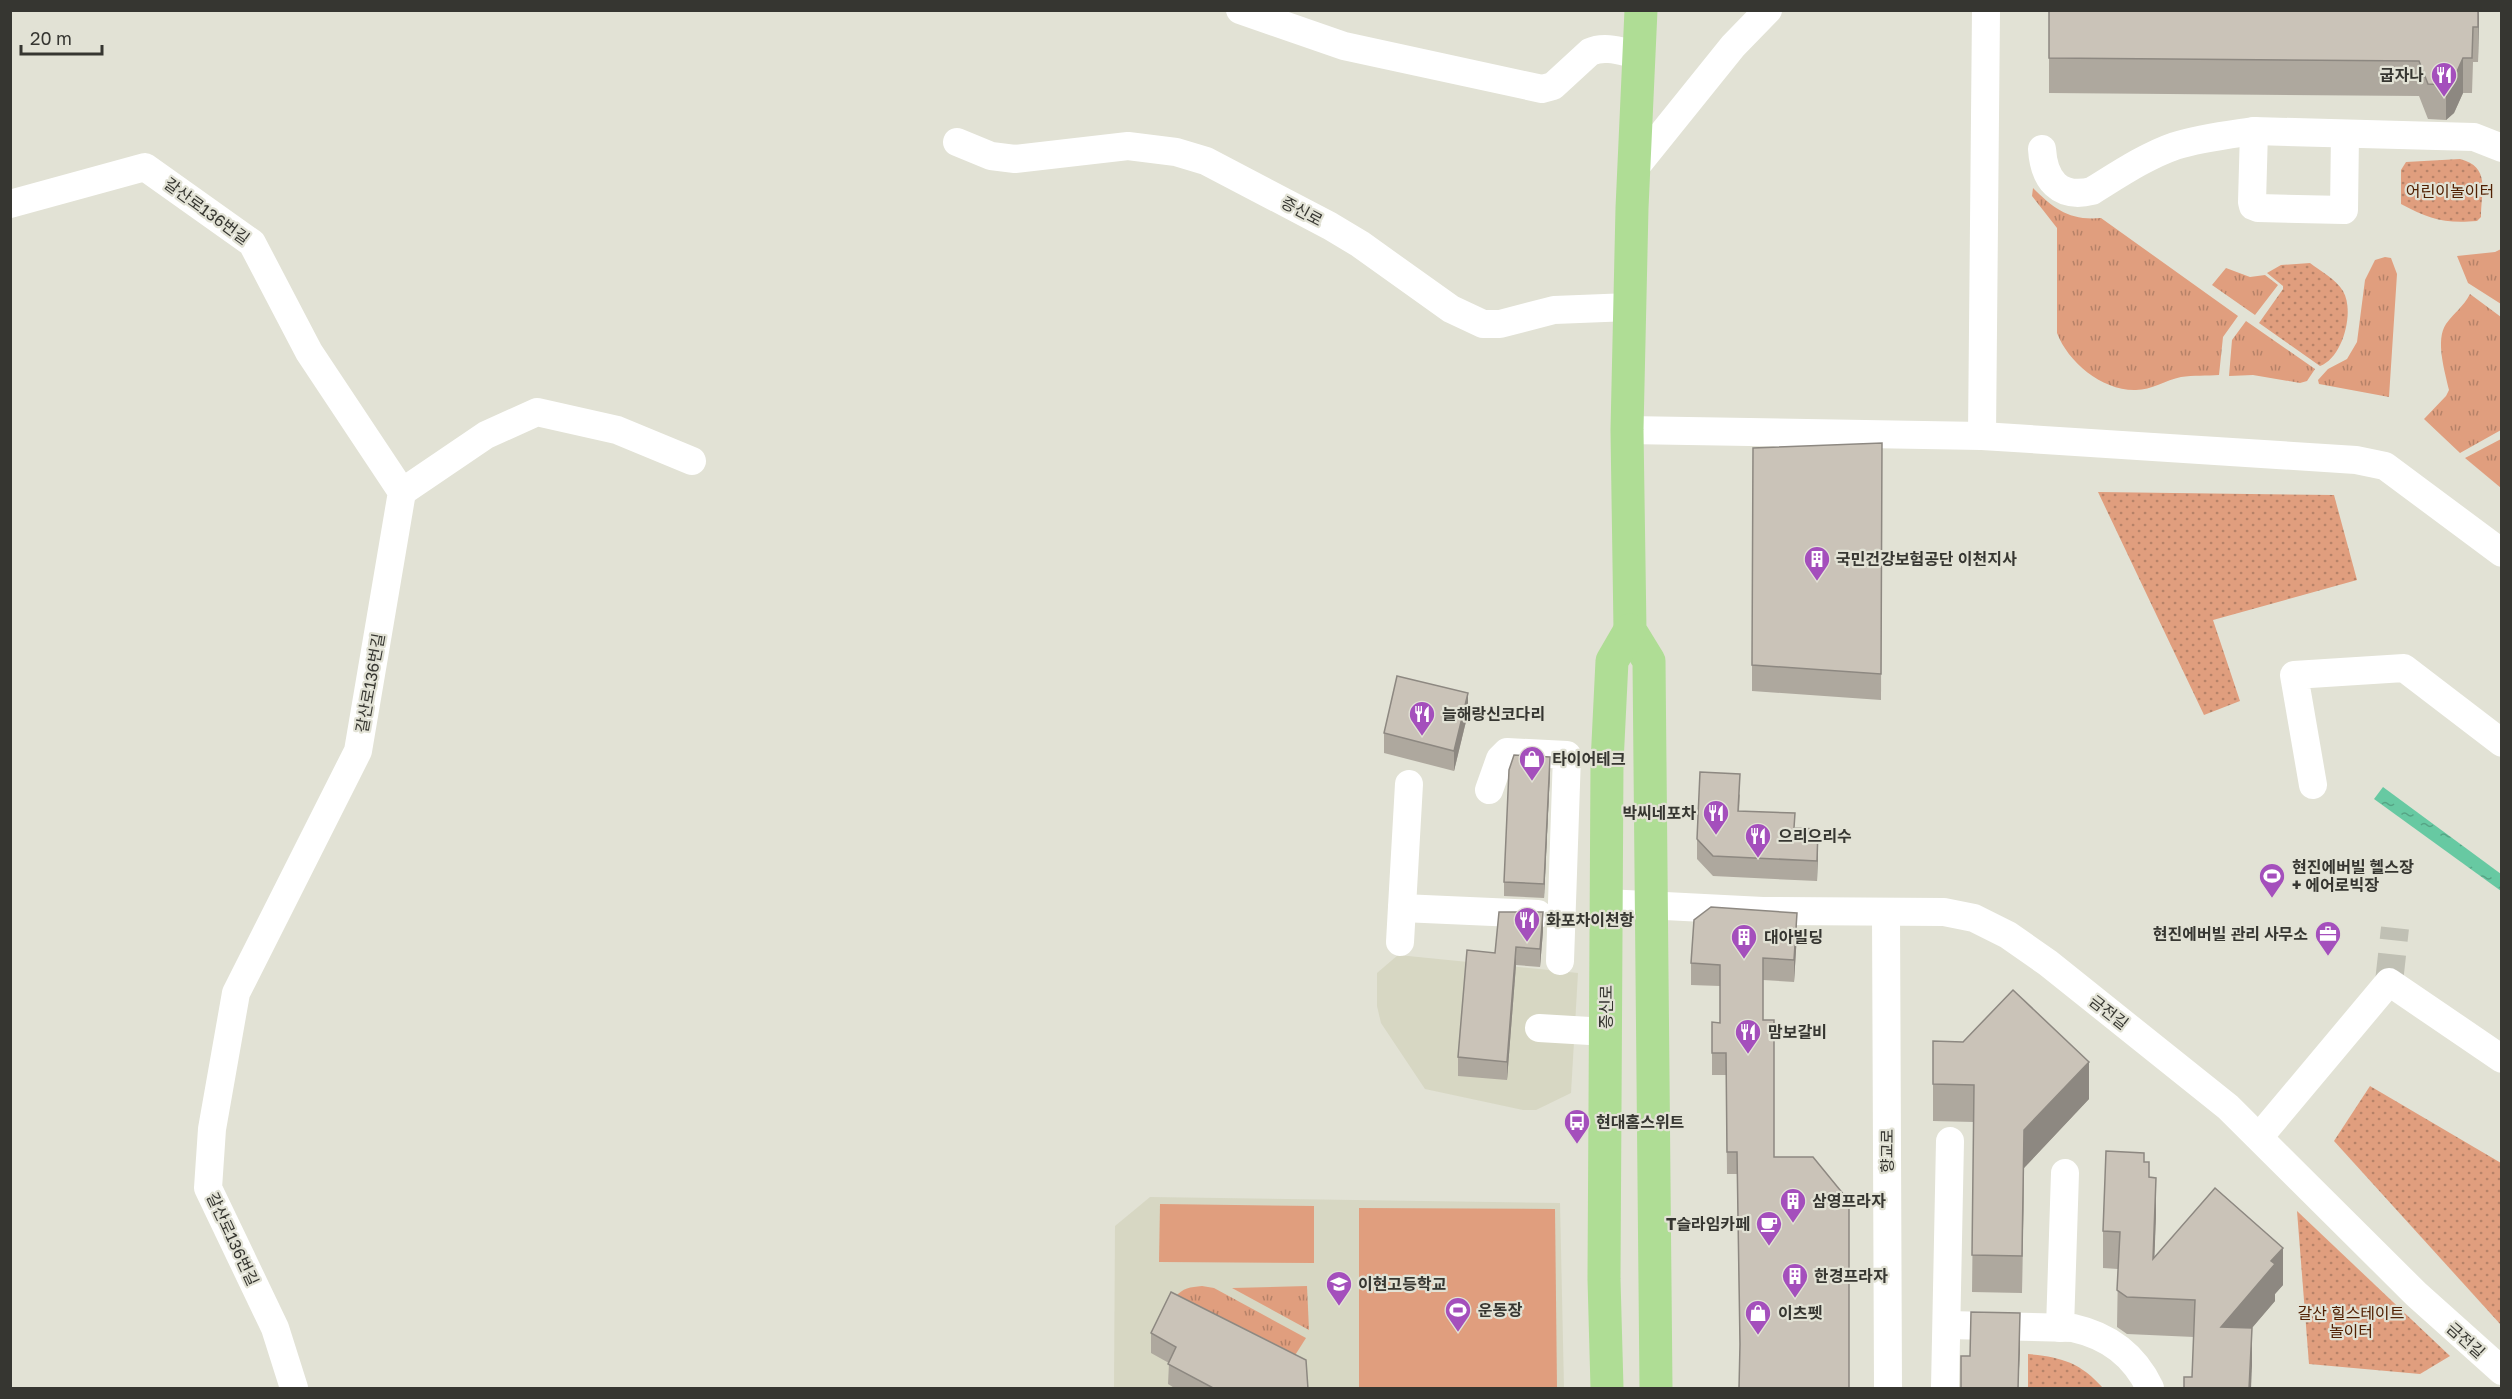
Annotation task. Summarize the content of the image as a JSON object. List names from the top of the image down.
{
  "streets": {
    "main road": ["증신로"],
    "street": ["갈산로136번길", "금전길", "향교로"]
  },
  "crossings": [
    ["증신로", "금전길"],
    ["금전길", "향교로"]
  ],
  "parks": ["어린이놀이터", "갈산 힐스테이트 놀이터"],
  "places": {
    "restaurant": [
      "굽자나",
      "늘해랑신코다리",
      "박씨네포차",
      "으리으리수",
      "화포차이천항",
      "맘보갈비"
    ],
    "building": [
      "국민건강보험공단 이천지사",
      "대아빌딩",
      "삼영프라자",
      "한경프라자"
    ],
    "shop": ["타이어테크", "이츠펫"],
    "sports": ["현진에버빌 헬스장 + 에어로빅장", "운동장"],
    "office": ["현진에버빌 관리 사무소"],
    "bus stop": ["현대홈스위트"],
    "cafe": ["T슬라임카페"],
    "school or university": ["이현고등학교"]
  },
  "scale_bar": "20 m"
}
